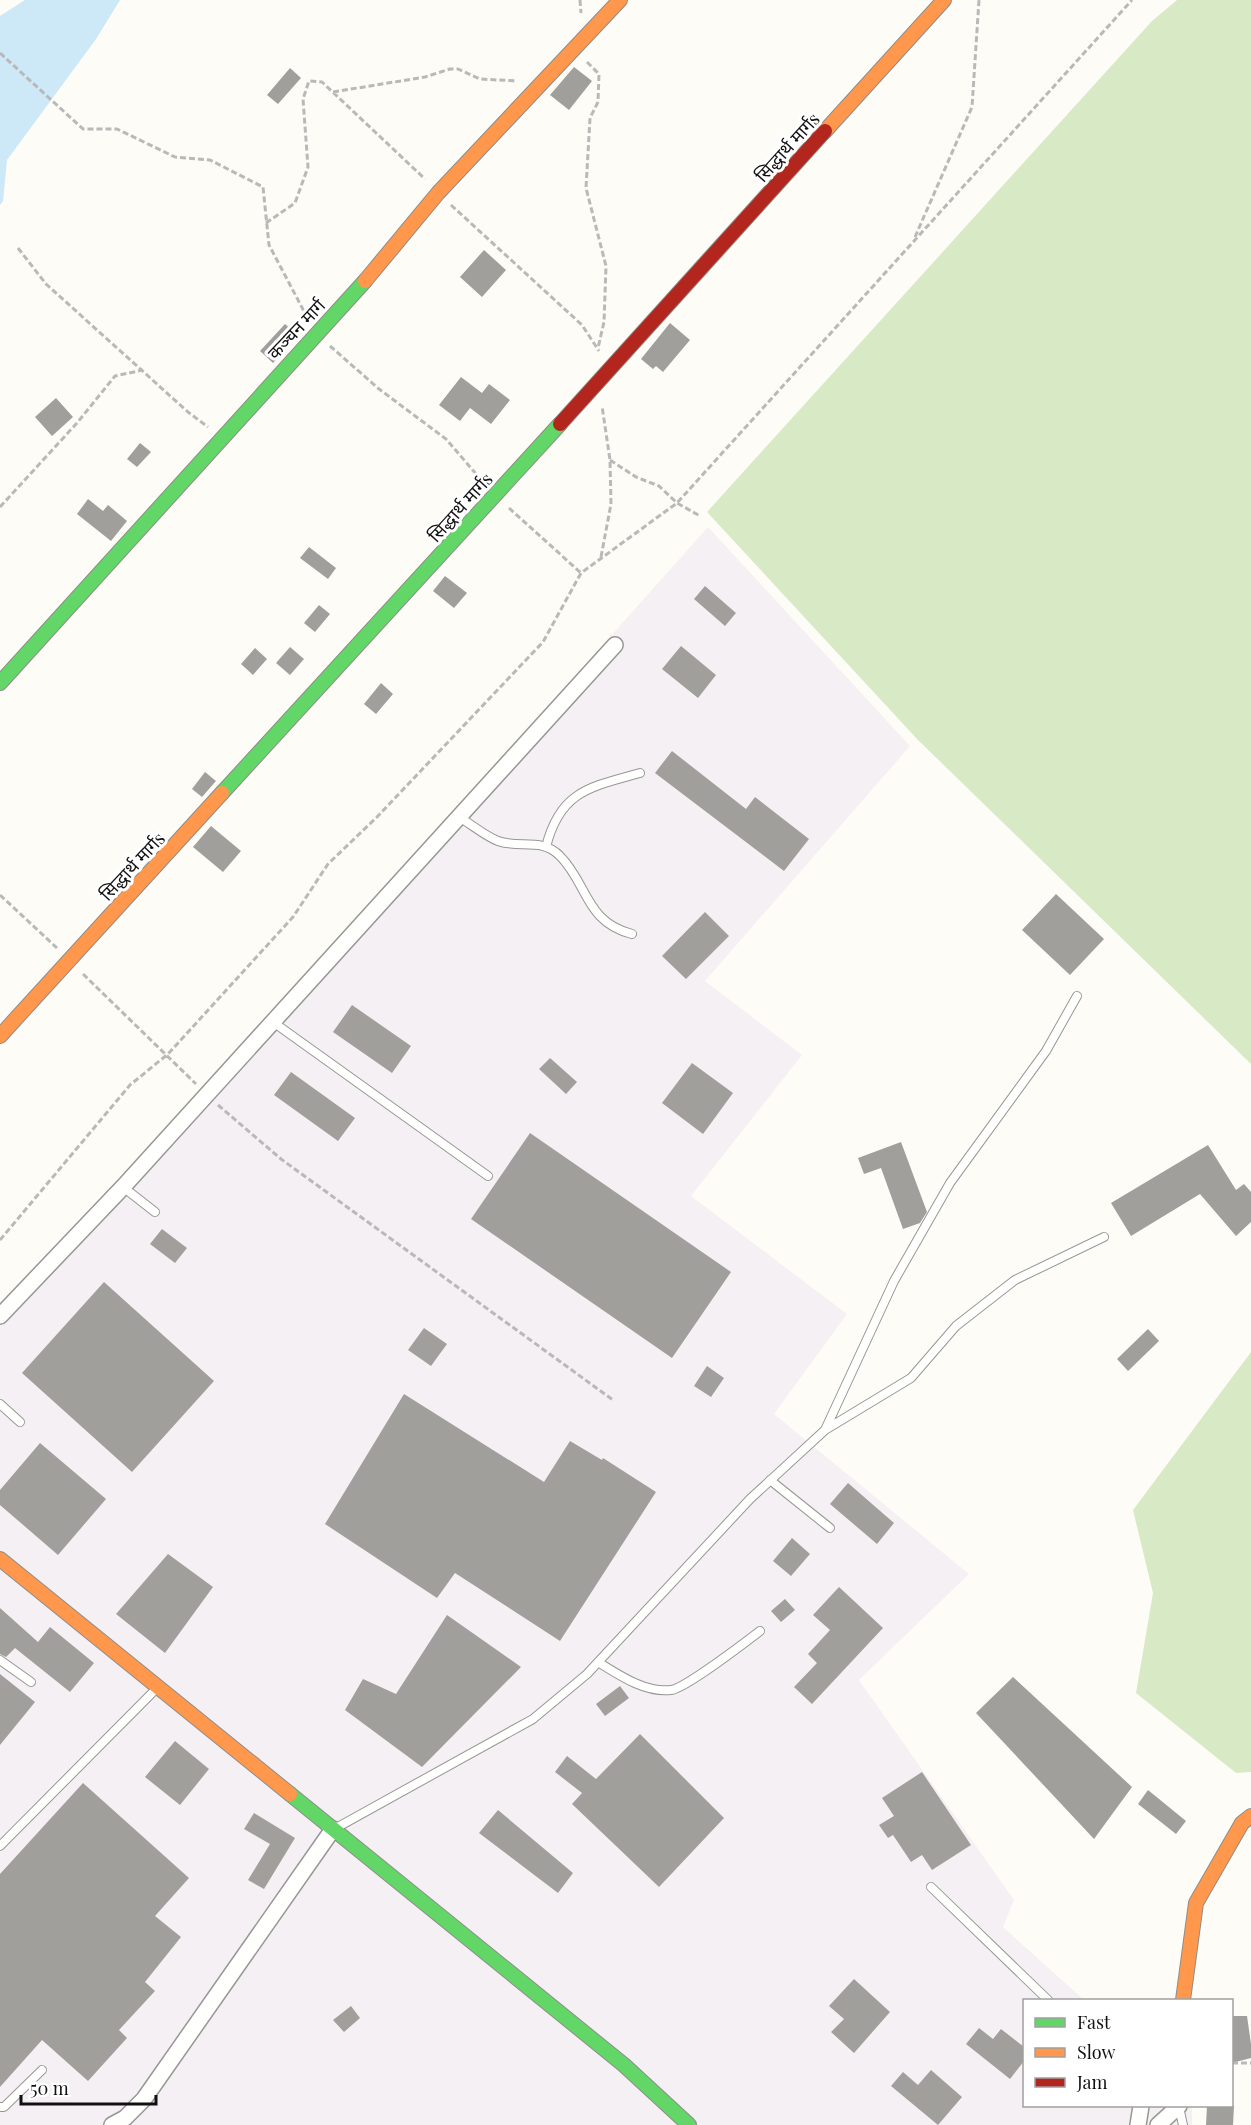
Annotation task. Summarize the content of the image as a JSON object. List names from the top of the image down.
{
  "streets": {
    "street": ["सिद्धार्थ मार्गs", "कञ्चन मार्ग"]
  },
  "legend": ["Fast", "Slow", "Jam"],
  "scale_bar": "50 m"
}
